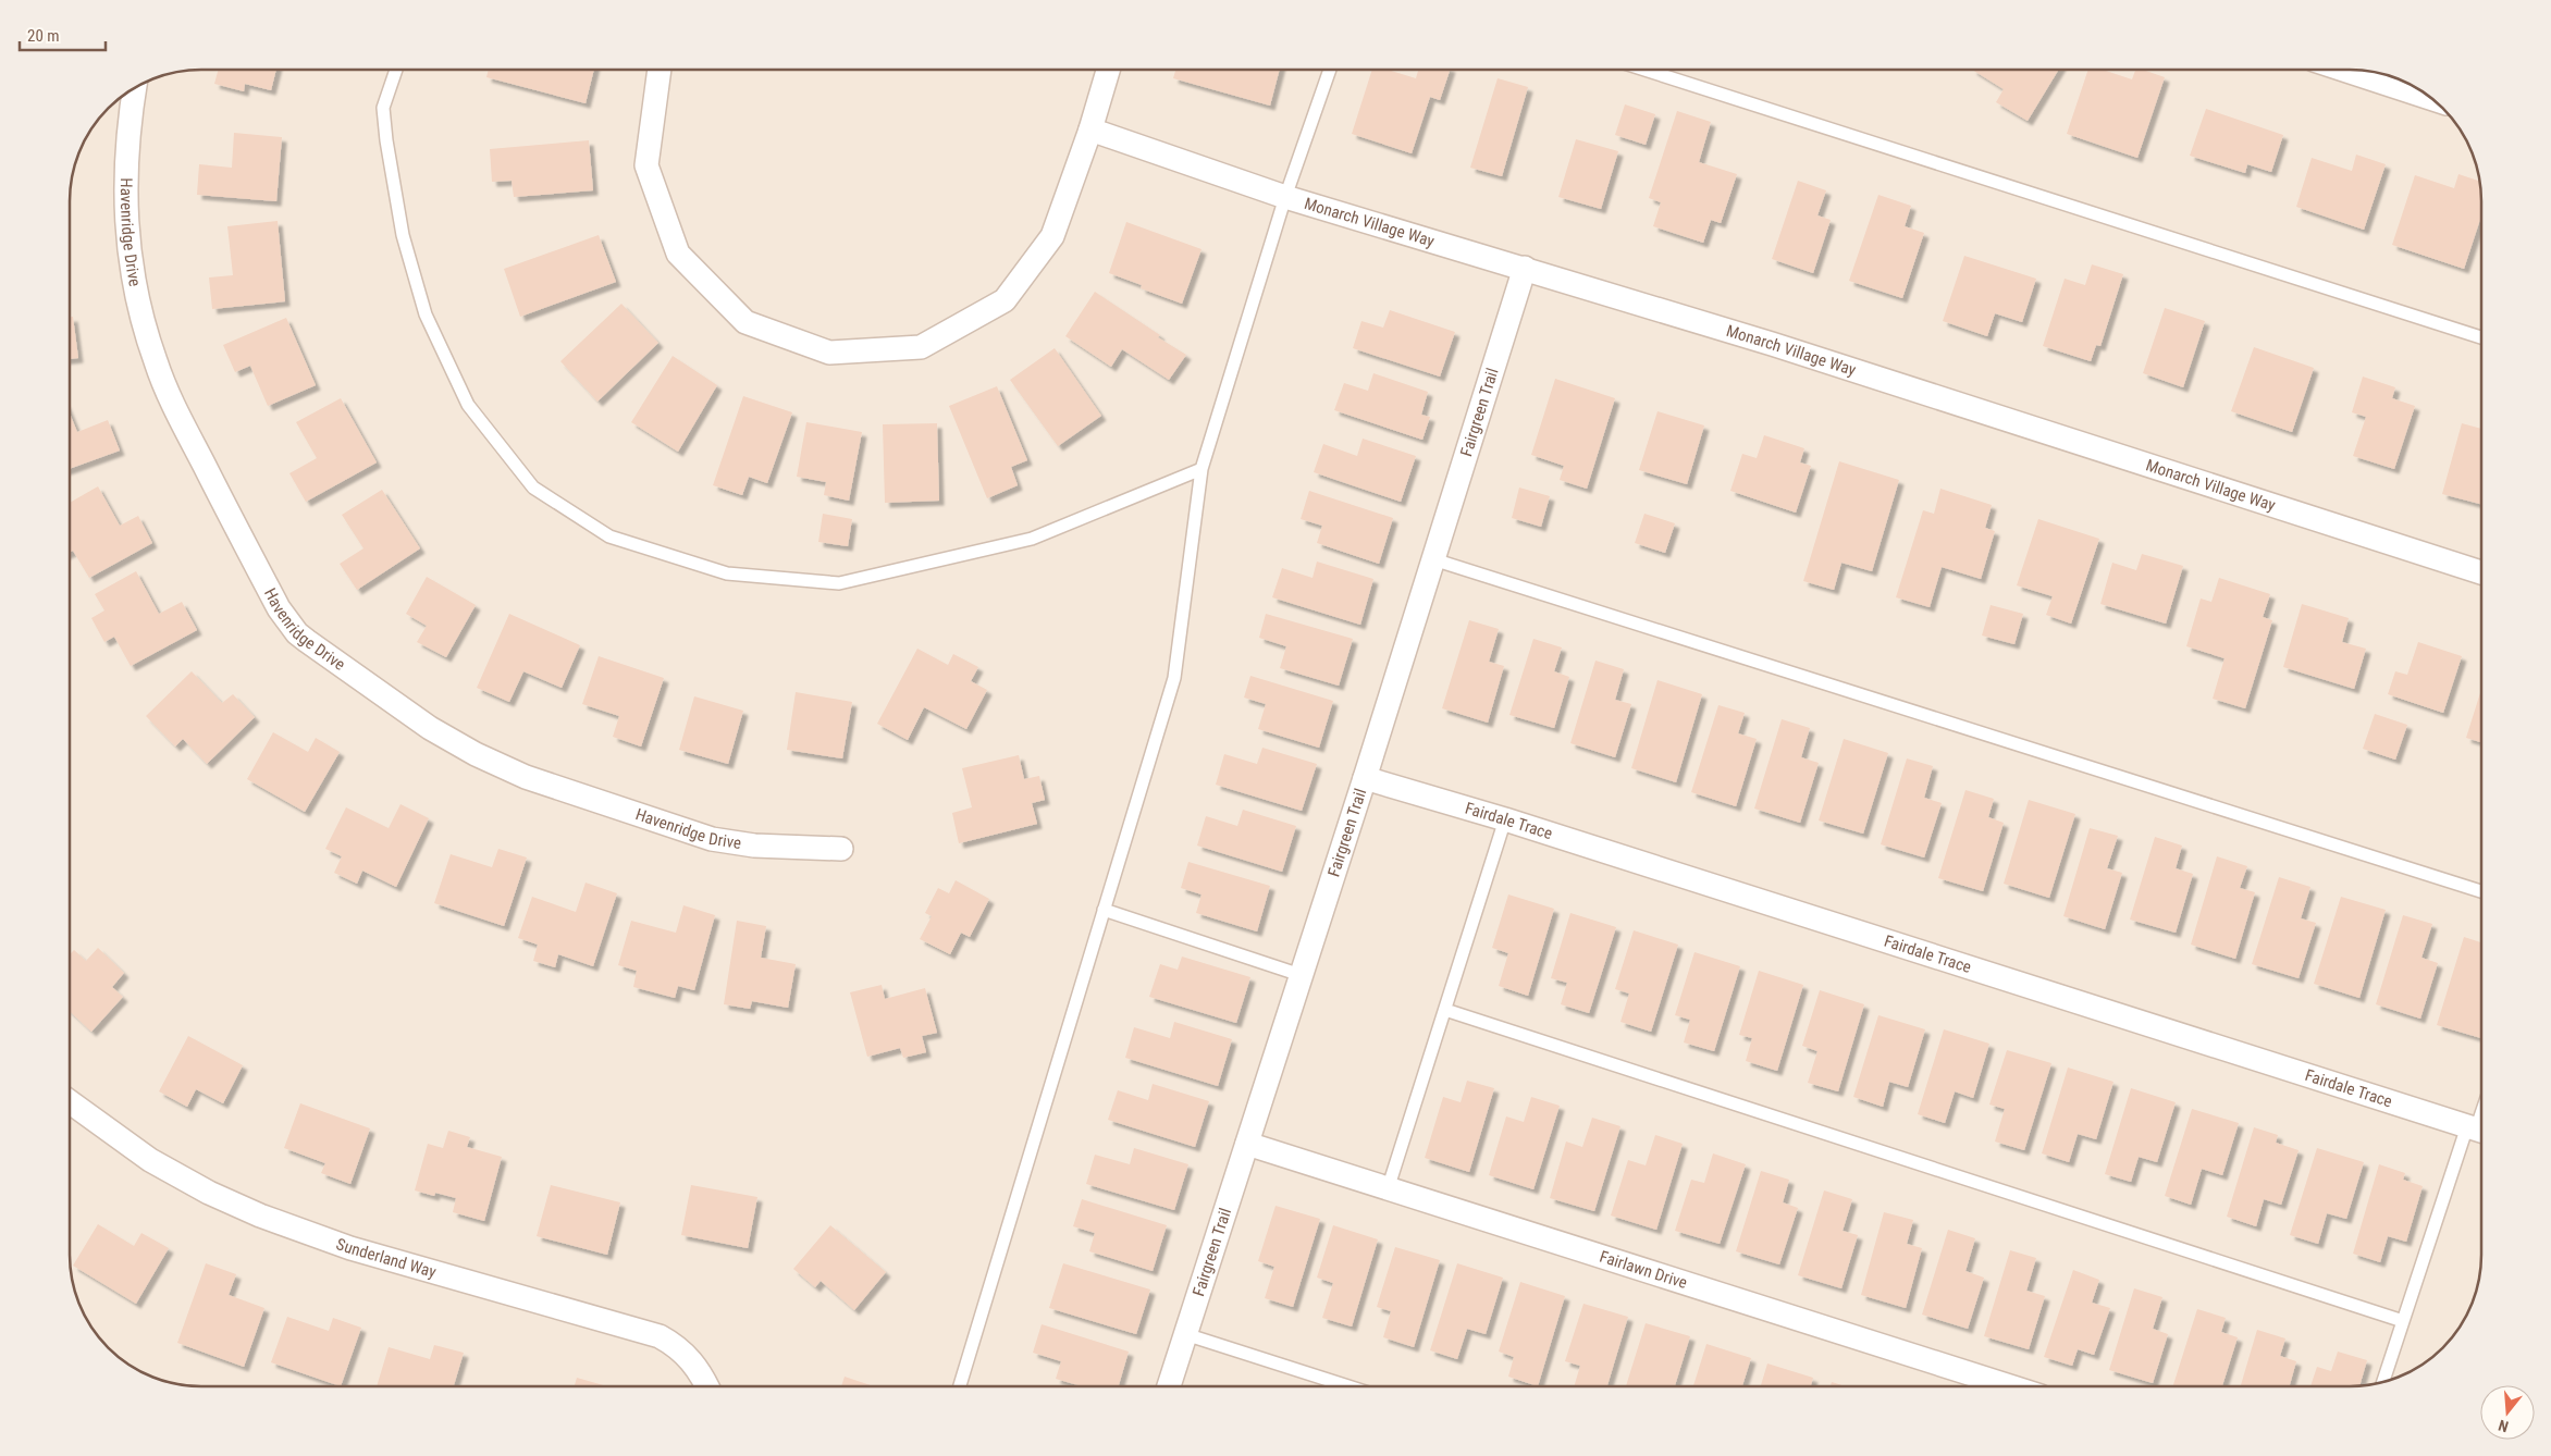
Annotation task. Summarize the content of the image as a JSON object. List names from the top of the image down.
{
  "streets": {
    "street": [
      "Monarch Village Way",
      "Havenridge Drive",
      "Fairgreen Trail",
      "Fairdale Trace",
      "Sunderland Way",
      "Fairlawn Drive"
    ]
  },
  "crossings": [
    ["Monarch Village Way", "Fairgreen Trail"],
    ["Fairgreen Trail", "Fairdale Trace"],
    ["Fairgreen Trail", "Fairlawn Drive"]
  ],
  "scale_bar": "20 m",
  "north": "bottom"
}
